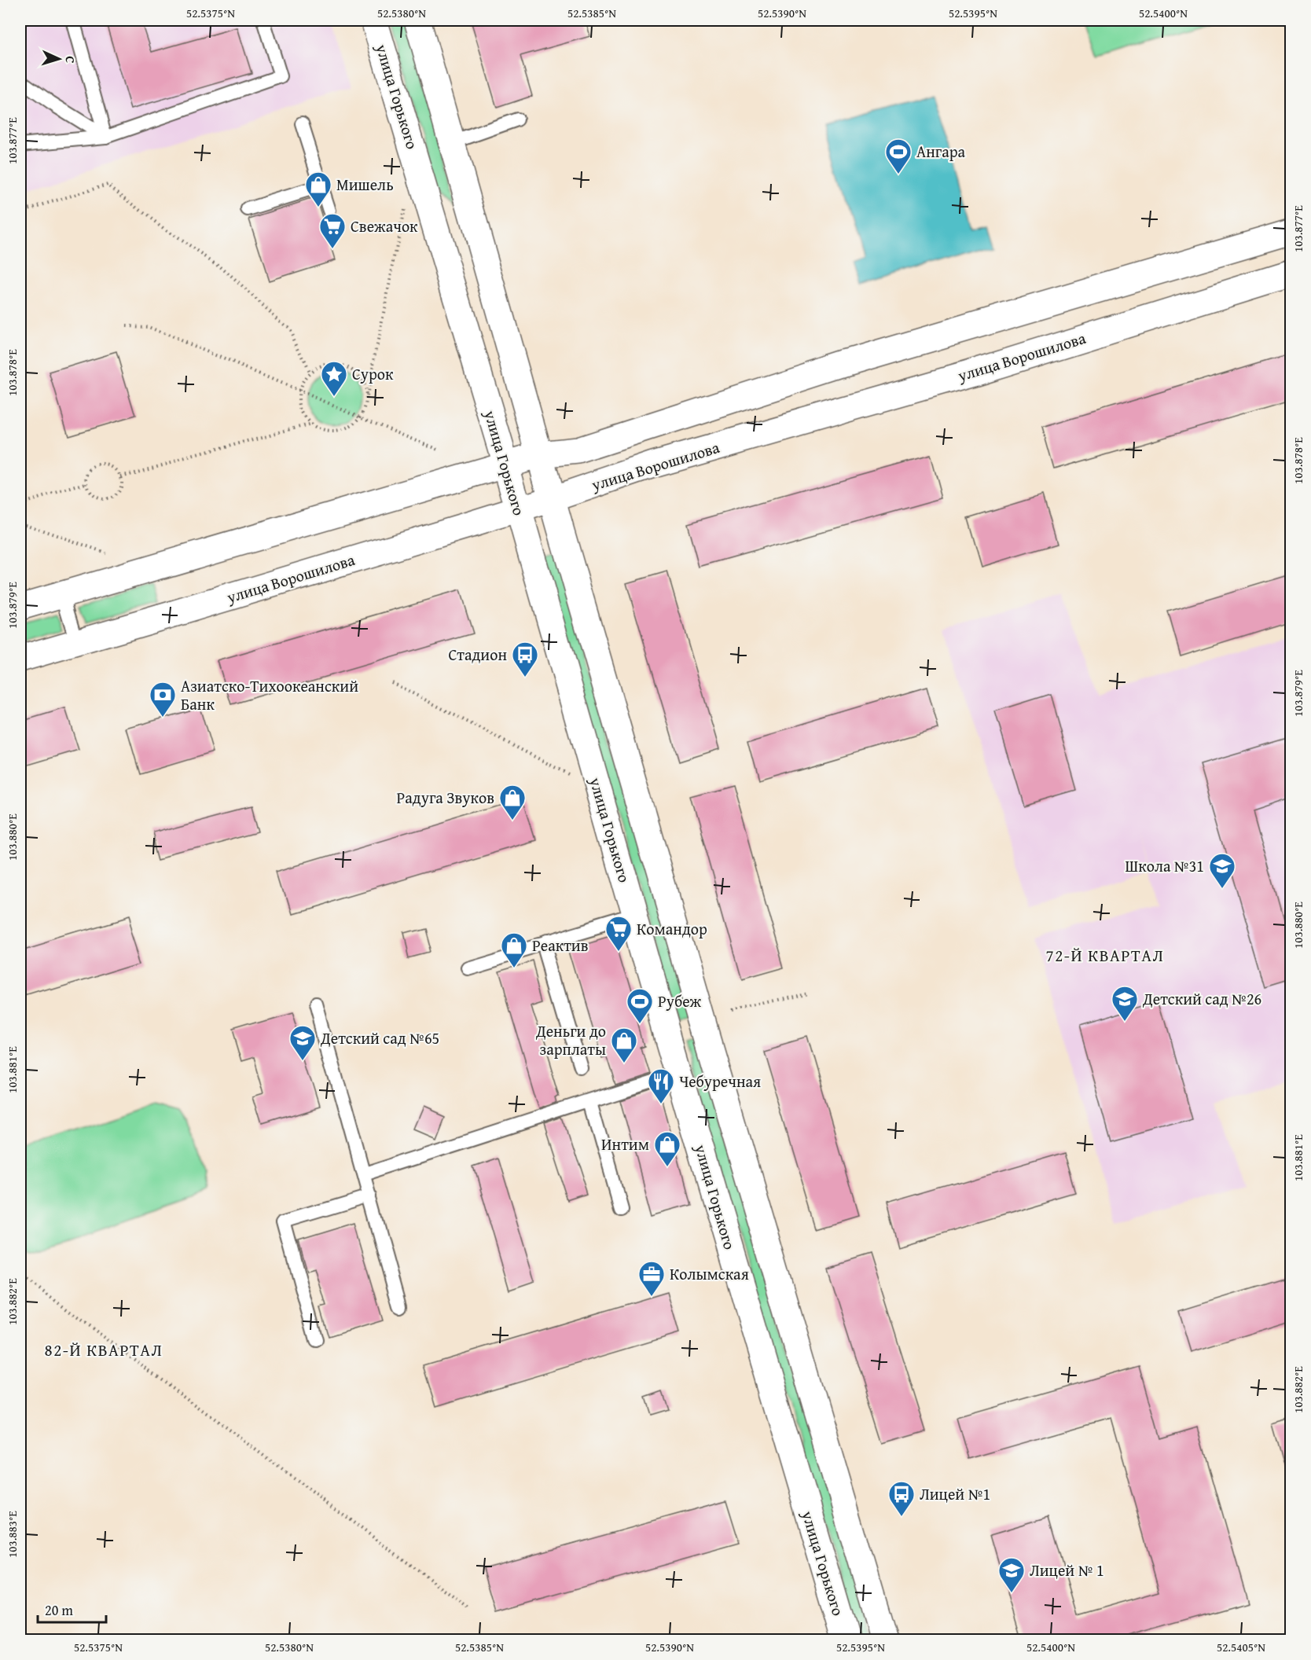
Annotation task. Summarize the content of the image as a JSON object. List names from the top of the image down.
{
  "streets": {
    "main road": ["улица Горького", "улица Ворошилова"]
  },
  "crossings": [
    ["улица Горького", "улица Ворошилова"]
  ],
  "districts": ["72-Й КВАРТАЛ", "82-Й КВАРТАЛ"],
  "places": {
    "sports": ["Ангара", "Рубеж"],
    "shop": [
      "Мишель",
      "Радуга Звуков",
      "Реактив",
      "Деньги до зарплаты",
      "Интим"
    ],
    "supermarket": ["Свежачок", "Командор"],
    "place": ["Сурок"],
    "bus stop": ["Стадион", "Лицей №1"],
    "bank": ["Азиатско-Тихоокеанский Банк"],
    "school or university": [
      "Школа №31",
      "Детский сад №26",
      "Детский сад №65",
      "Лицей № 1"
    ],
    "restaurant": ["Чебуречная"],
    "office": ["Колымская"]
  },
  "scale_bar": "20 m",
  "north": "right",
  "coordinates": [
    "52.5375°N",
    "52.5380°N",
    "52.5385°N",
    "52.5390°N",
    "52.5395°N",
    "52.5400°N",
    "103.877°E",
    "103.878°E",
    "103.879°E",
    "103.880°E",
    "103.881°E",
    "103.882°E",
    "103.883°E",
    "52.5405°N"
  ]
}
